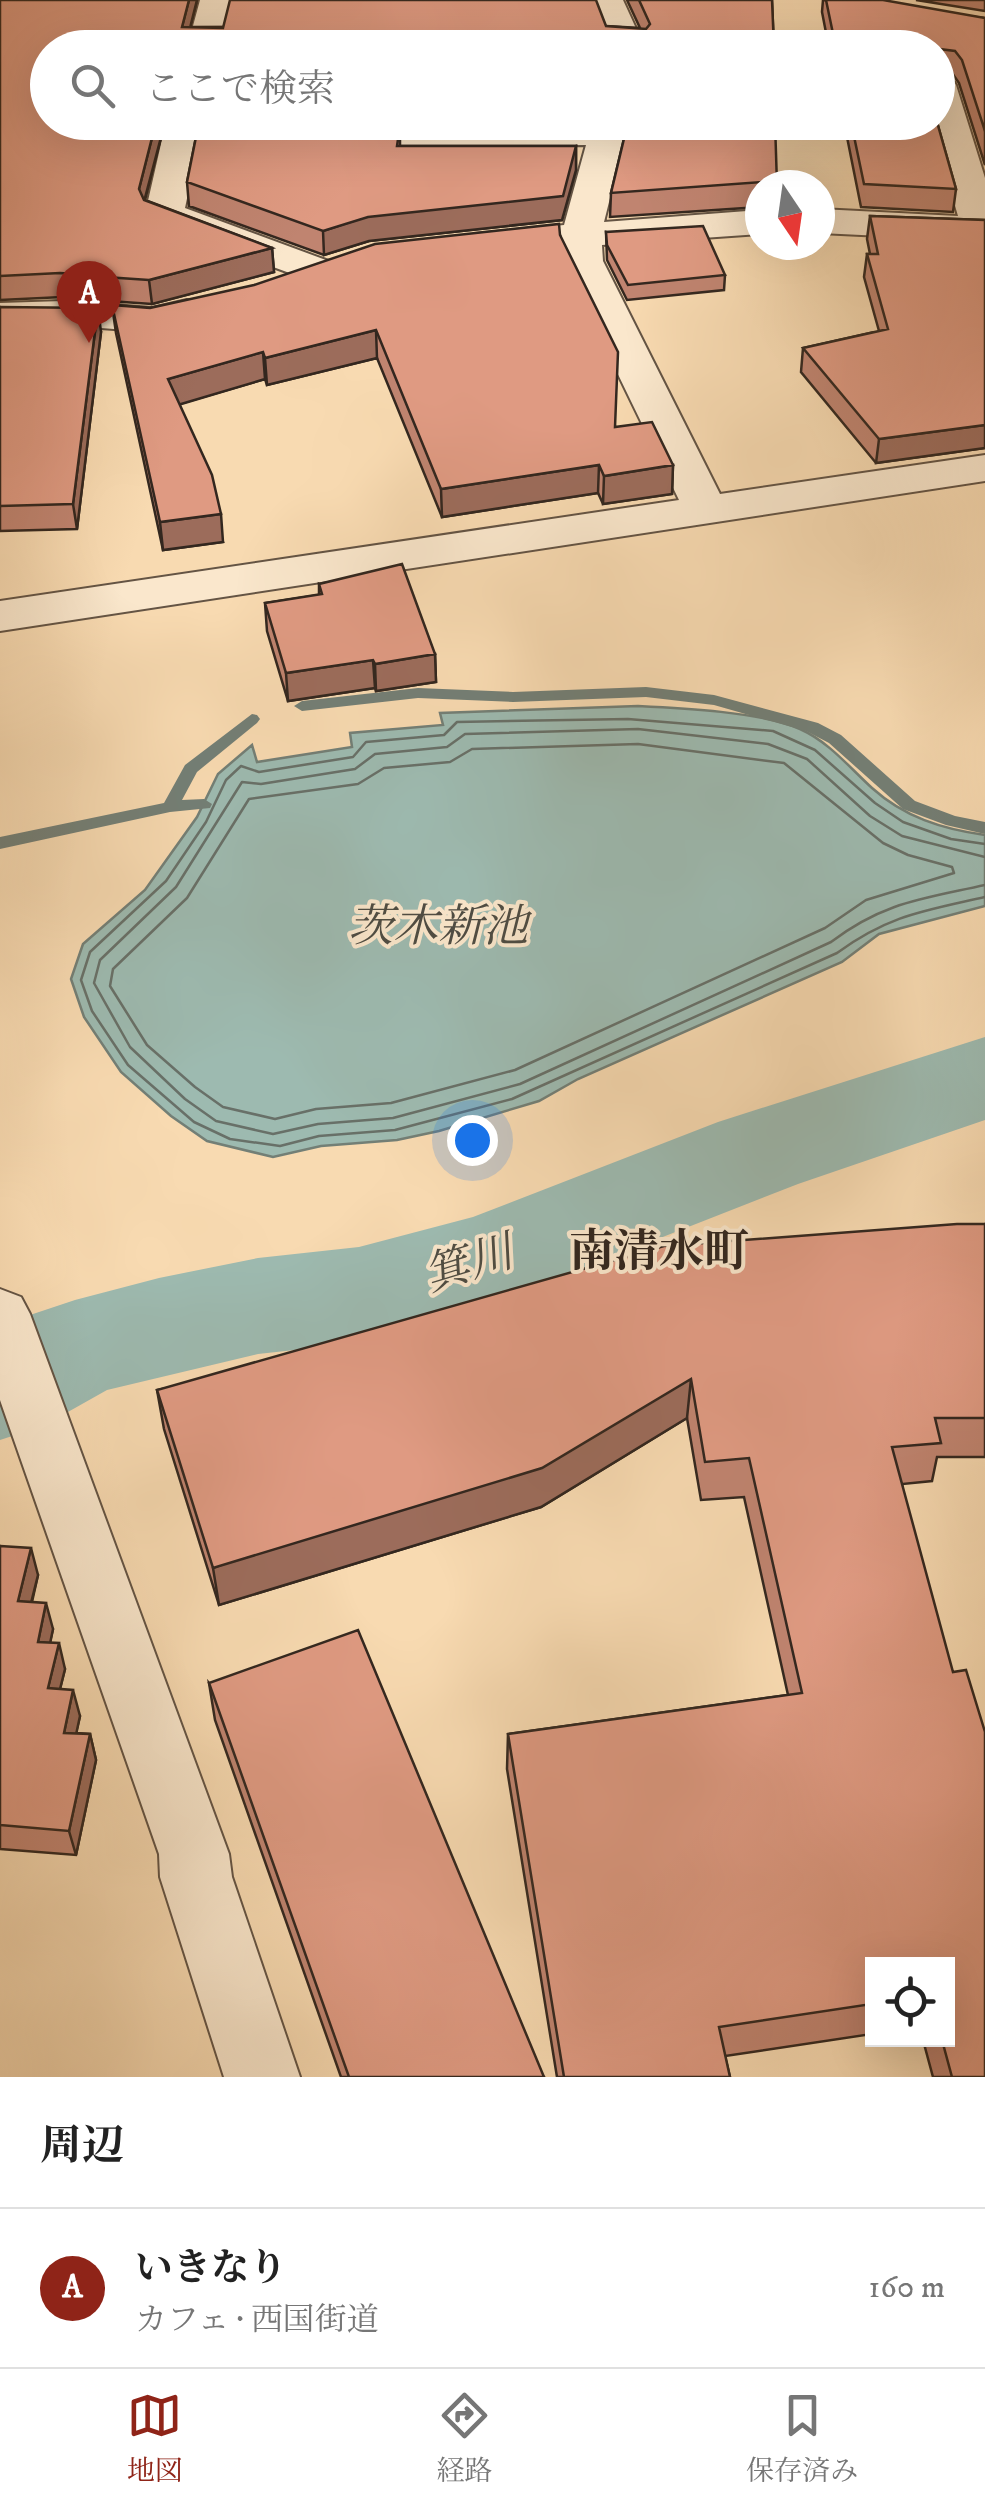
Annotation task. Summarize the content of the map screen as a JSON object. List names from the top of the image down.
{
  "districts": ["南清水町"],
  "water": ["茨木新池", "箕川"],
  "north": "bottom",
  "page": {
    "search": "ここで検索",
    "pins": "A",
    "heading": "周辺",
    "list": [
      {
        "mark": "A",
        "name": "いきなり",
        "note": "カフェ · 西国街道",
        "value": "160 m"
      }
    ],
    "nav": ["地図", "経路", "保存済み"]
  }
}
